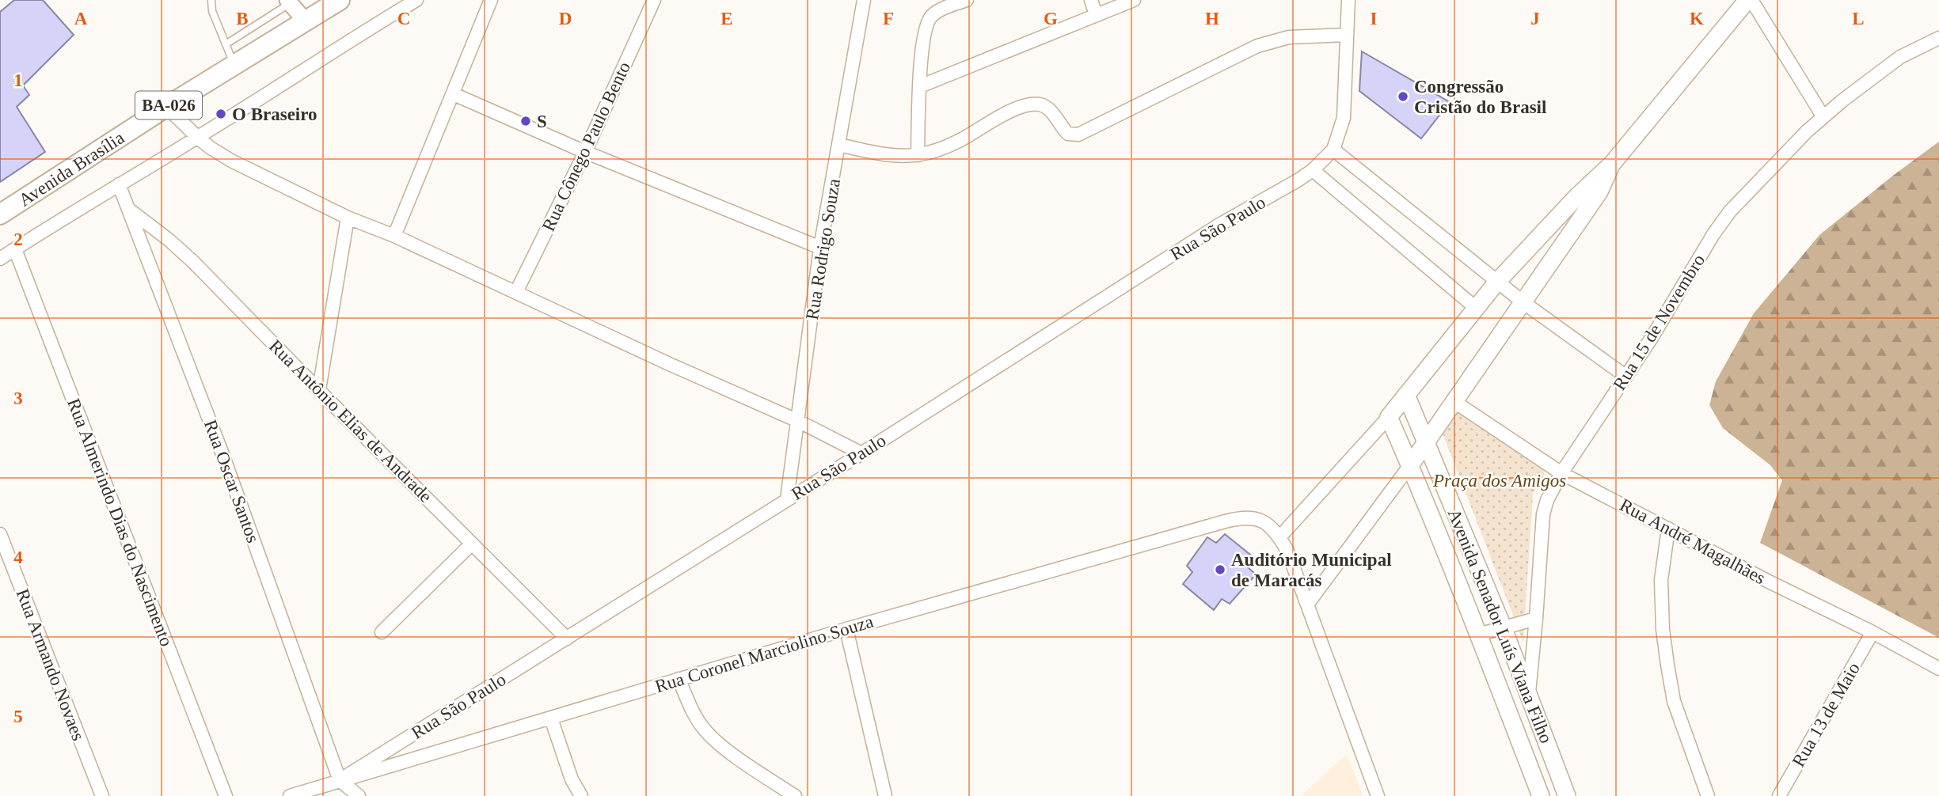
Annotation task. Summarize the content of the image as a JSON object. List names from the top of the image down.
{
  "streets": {
    "main road": ["BA-026", "Avenida Brasília", "Avenida Senador Luís Viana Filho"],
    "street": [
      "Rua Cônego Paulo Bento",
      "Rua São Paulo",
      "Rua Rodrigo Souza",
      "Rua 15 de Novembro",
      "Rua Antônio Elias de Andrade",
      "Rua Oscar Santos",
      "Rua Almerindo Dias do Nascimento",
      "Rua André Magalhães",
      "Rua Coronel Marciolino Souza",
      "Rua Armando Novaes",
      "Rua 13 de Maio"
    ]
  },
  "crossings": [
    ["Rua São Paulo", "Rua Rodrigo Souza"],
    ["Rua São Paulo", "Rua Antônio Elias de Andrade"],
    ["Rua São Paulo", "Rua Oscar Santos"],
    ["Rua São Paulo", "Rua Coronel Marciolino Souza"],
    ["Rua 15 de Novembro", "Rua André Magalhães"],
    ["Rua 15 de Novembro", "Avenida Senador Luís Viana Filho"],
    ["Rua Antônio Elias de Andrade", "Rua Oscar Santos"],
    ["Rua Oscar Santos", "Rua Coronel Marciolino Souza"],
    ["Rua André Magalhães", "Rua 13 de Maio"]
  ],
  "parks": ["Praça dos Amigos"],
  "places": [
    "Congressão Cristão do Brasil",
    "O Braseiro",
    "S",
    "Auditório Municipal de Maracás"
  ],
  "grid": {
    "columns": [
      "A",
      "B",
      "C",
      "D",
      "E",
      "F",
      "G",
      "H",
      "I",
      "J",
      "K",
      "L"
    ],
    "rows": [
      "1",
      "2",
      "3",
      "4",
      "5"
    ]
  }
}
